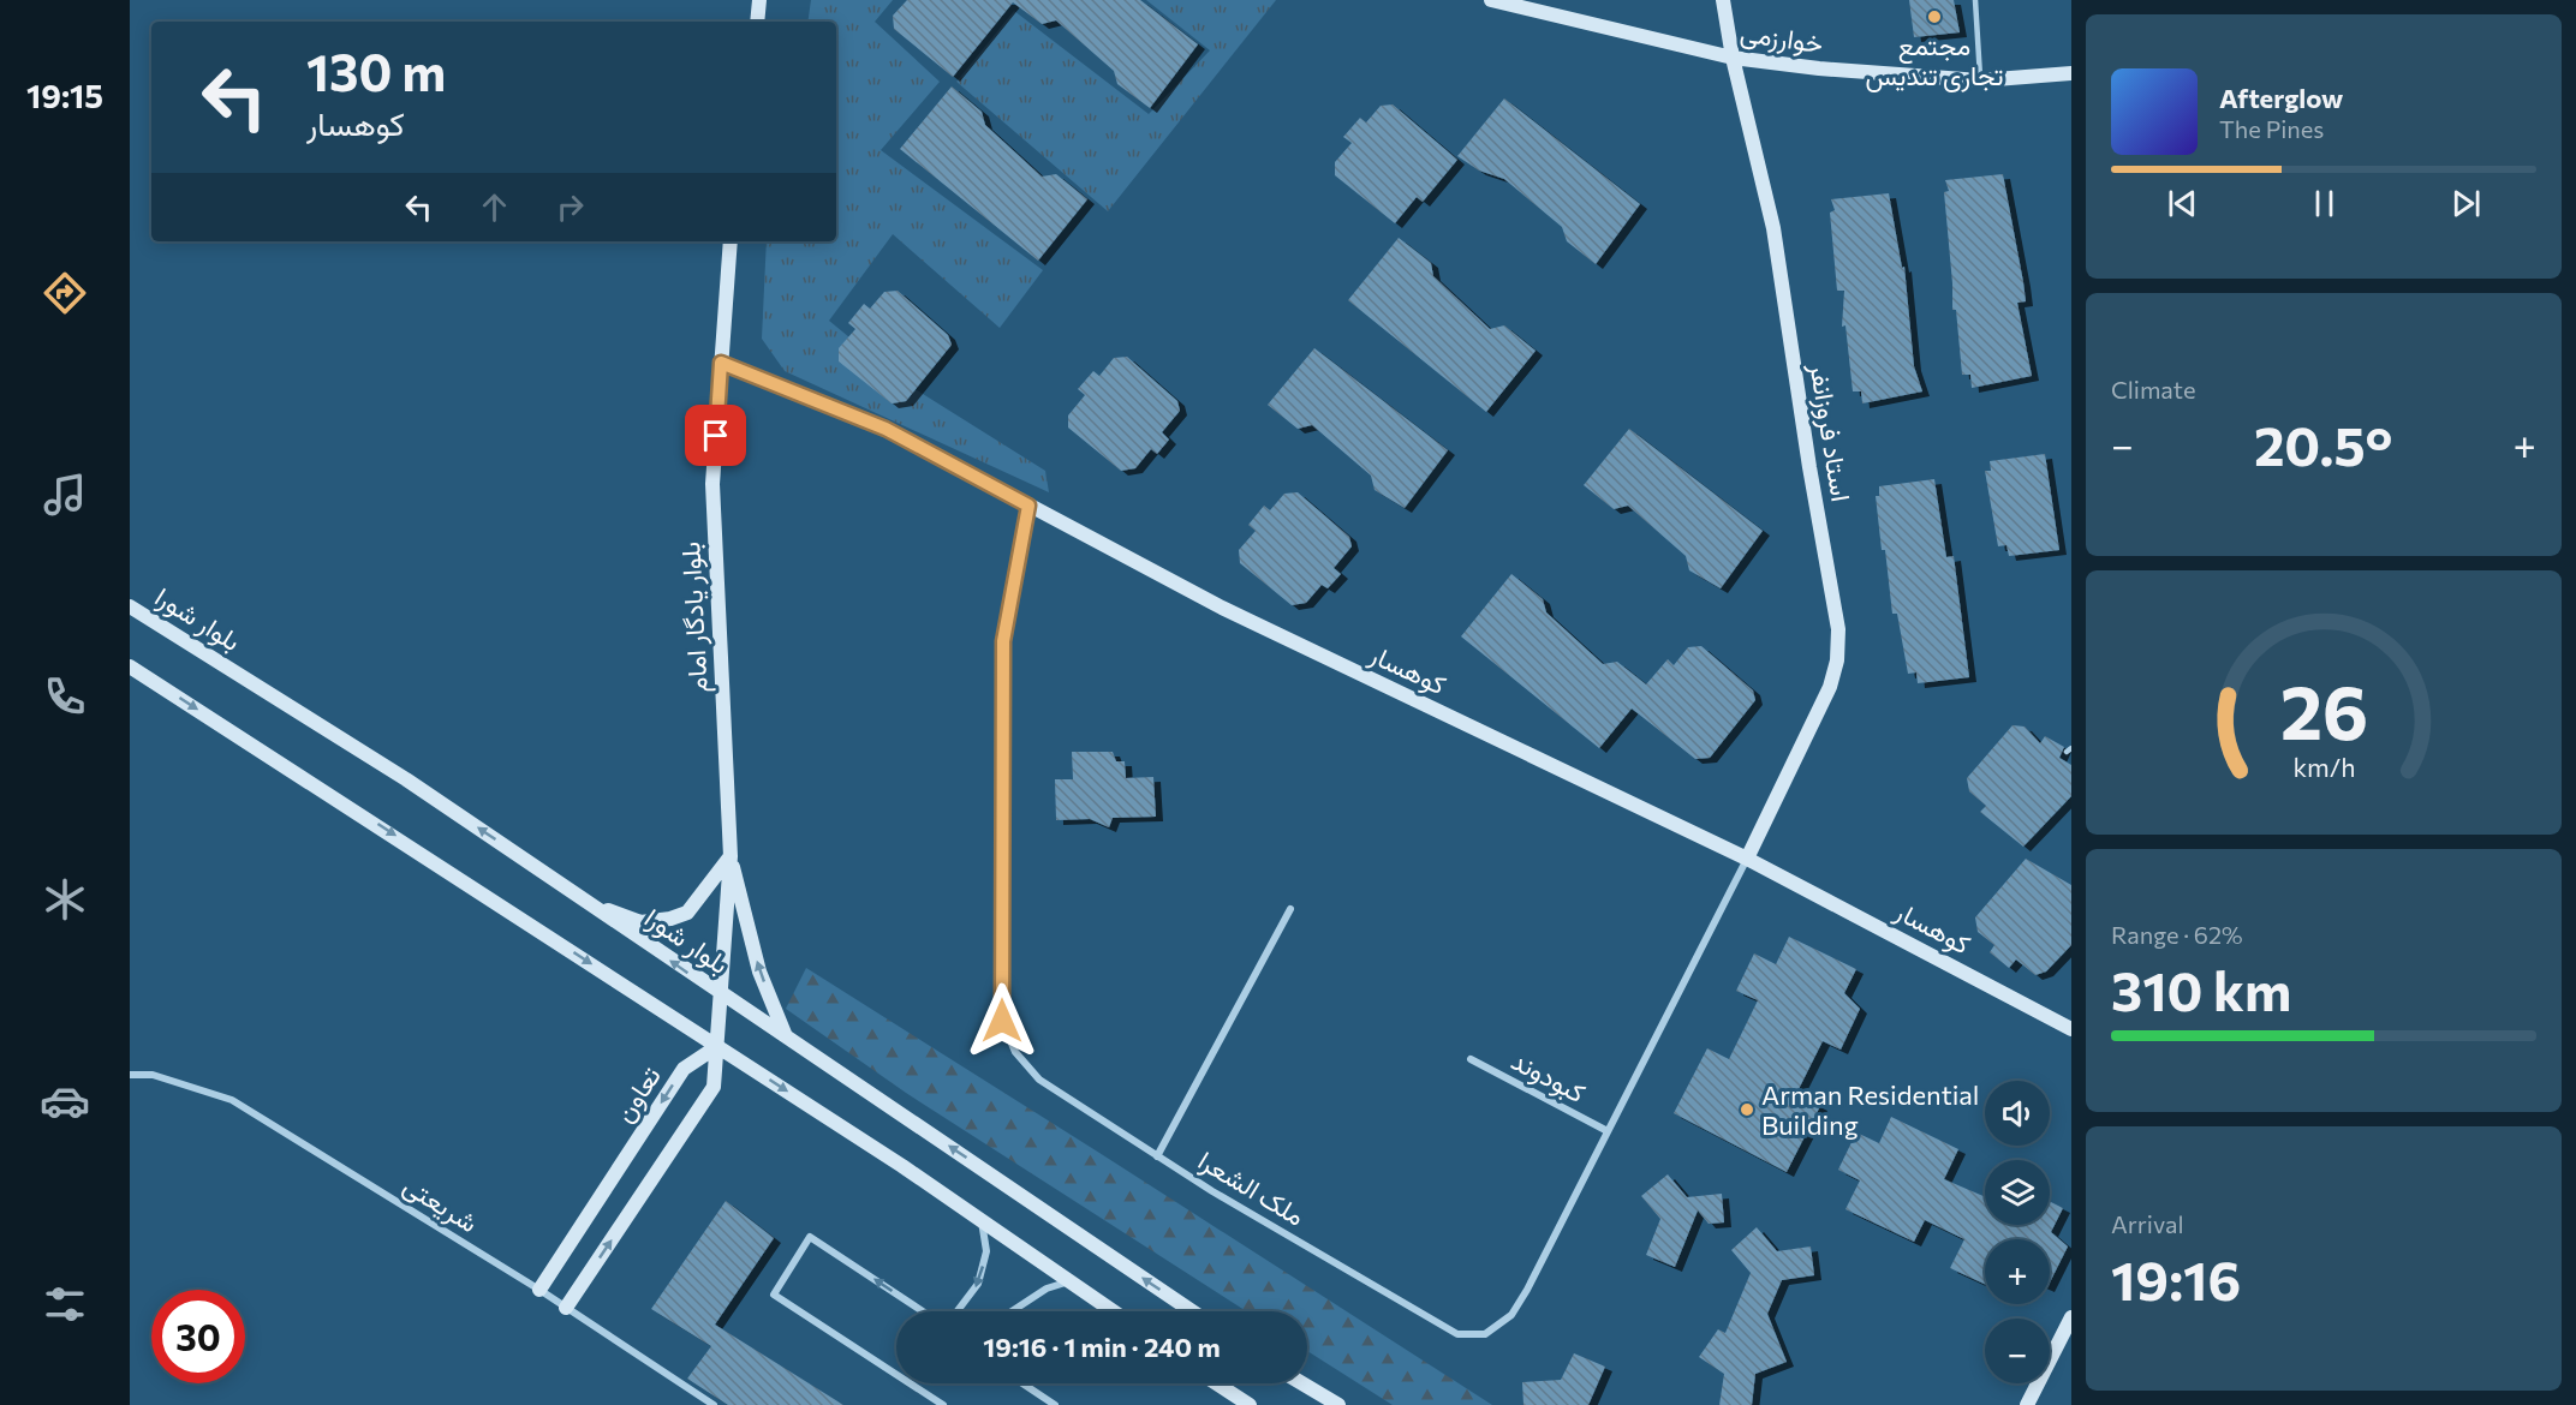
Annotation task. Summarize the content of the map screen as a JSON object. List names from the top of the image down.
{
  "streets": {
    "street": [
      "خوارزمی",
      "استاد فروزانفر",
      "بلوار یادگار امام",
      "بلوار شورا",
      "کوهسار",
      "کبودوند",
      "تعاون",
      "ملک الشعرا",
      "شریعتی"
    ]
  },
  "crossings": [
    ["خوارزمی", "استاد فروزانفر"],
    ["استاد فروزانفر", "کوهسار"],
    ["استاد فروزانفر", "ملک الشعرا"],
    ["بلوار یادگار امام", "بلوار شورا"],
    ["بلوار یادگار امام", "کوهسار"],
    ["بلوار یادگار امام", "تعاون"],
    ["کوهسار", "ملک الشعرا"],
    ["کبودوند", "ملک الشعرا"],
    ["تعاون", "شریعتی"]
  ],
  "places": ["مجتمع تجاری تندیس", "Arman Residential Building"],
  "page": {
    "tabs": "19:15",
    "turn": ["130 m", "کوهسار"],
    "song": ["Afterglow", "The Pines"],
    "tile": [
      "Climate",
      ["Range · 62%", "310 km"],
      ["Arrival", "19:16"]
    ],
    "heat": ["−", "20.5°", "+"],
    "map_buttons": ["+", "−"],
    "limit": "30",
    "trip": "19:16 · 1 min · 240 m",
    "gauge": ["26", "km/h"]
  }
}
